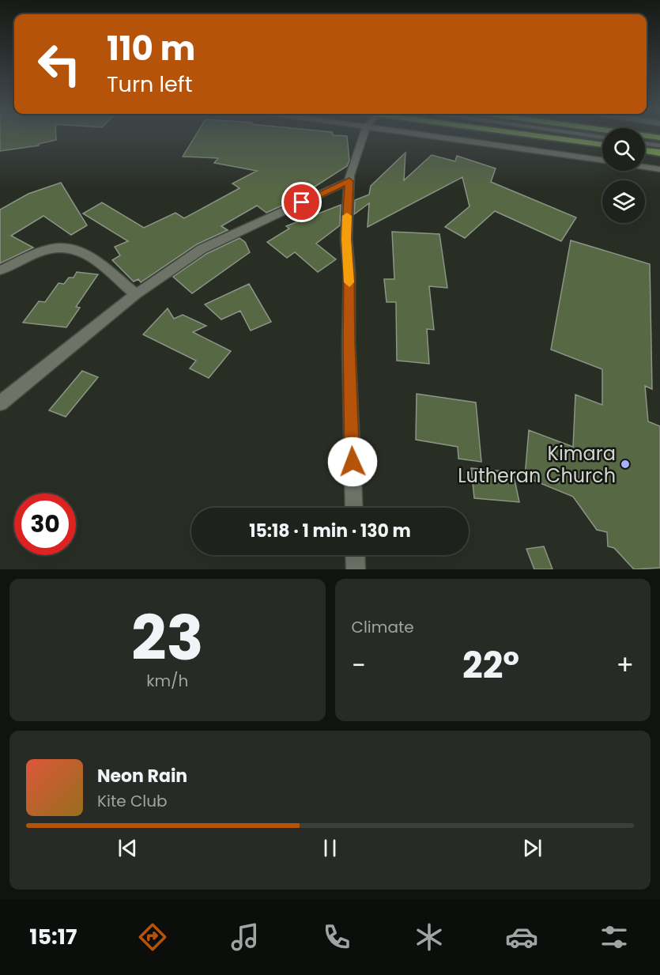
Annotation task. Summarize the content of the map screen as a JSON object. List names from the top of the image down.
{
  "places": ["Kimara Lutheran Church"],
  "page": {
    "turn": ["110 m", "Turn left"],
    "limit": "30",
    "trip": "15:18 · 1 min · 130 m",
    "tile": [
      ["23", "km/h"],
      "Climate"
    ],
    "heat": ["−", "22°", "+"],
    "song": ["Neon Rain", "Kite Club"],
    "tabs": "15:17"
  }
}
